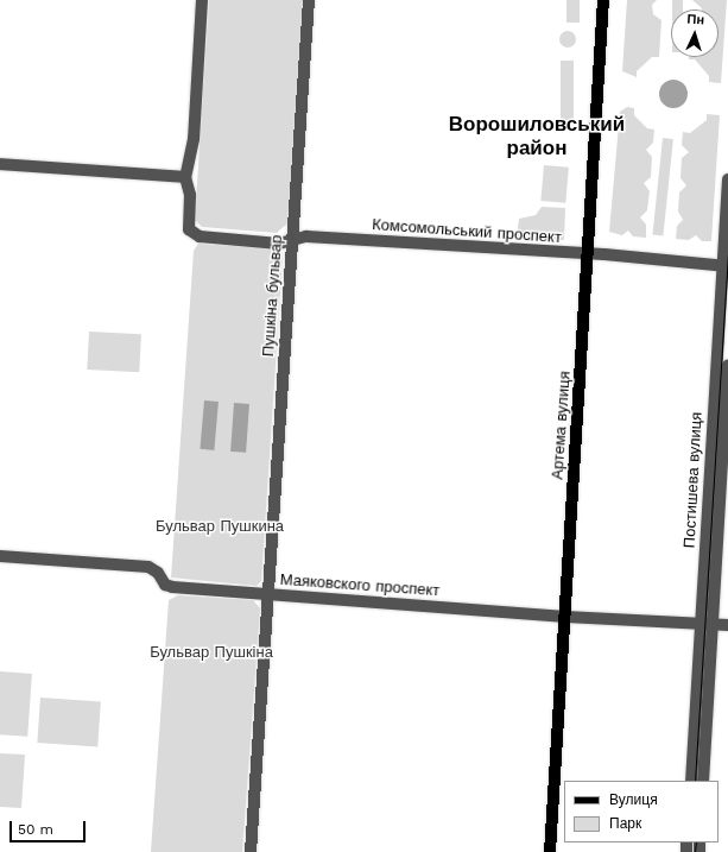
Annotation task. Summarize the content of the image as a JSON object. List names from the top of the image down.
{
  "streets": {
    "main road": ["Артема вулиця"],
    "street": [
      "Комсомольський проспект",
      "Пушкіна бульвар",
      "Постишева вулиця",
      "Маяковского проспект"
    ]
  },
  "crossings": [
    ["Комсомольський проспект", "Пушкіна бульвар"],
    ["Комсомольський проспект", "Артема вулиця"],
    ["Комсомольський проспект", "Постишева вулиця"],
    ["Пушкіна бульвар", "Маяковского проспект"],
    ["Артема вулиця", "Маяковского проспект"],
    ["Постишева вулиця", "Маяковского проспект"]
  ],
  "districts": ["Ворошиловський район"],
  "parks": ["Бульвар Пушкина", "Бульвар Пушкіна"],
  "legend": ["Вулиця", "Парк"],
  "scale_bar": "50 m",
  "north": "top"
}
